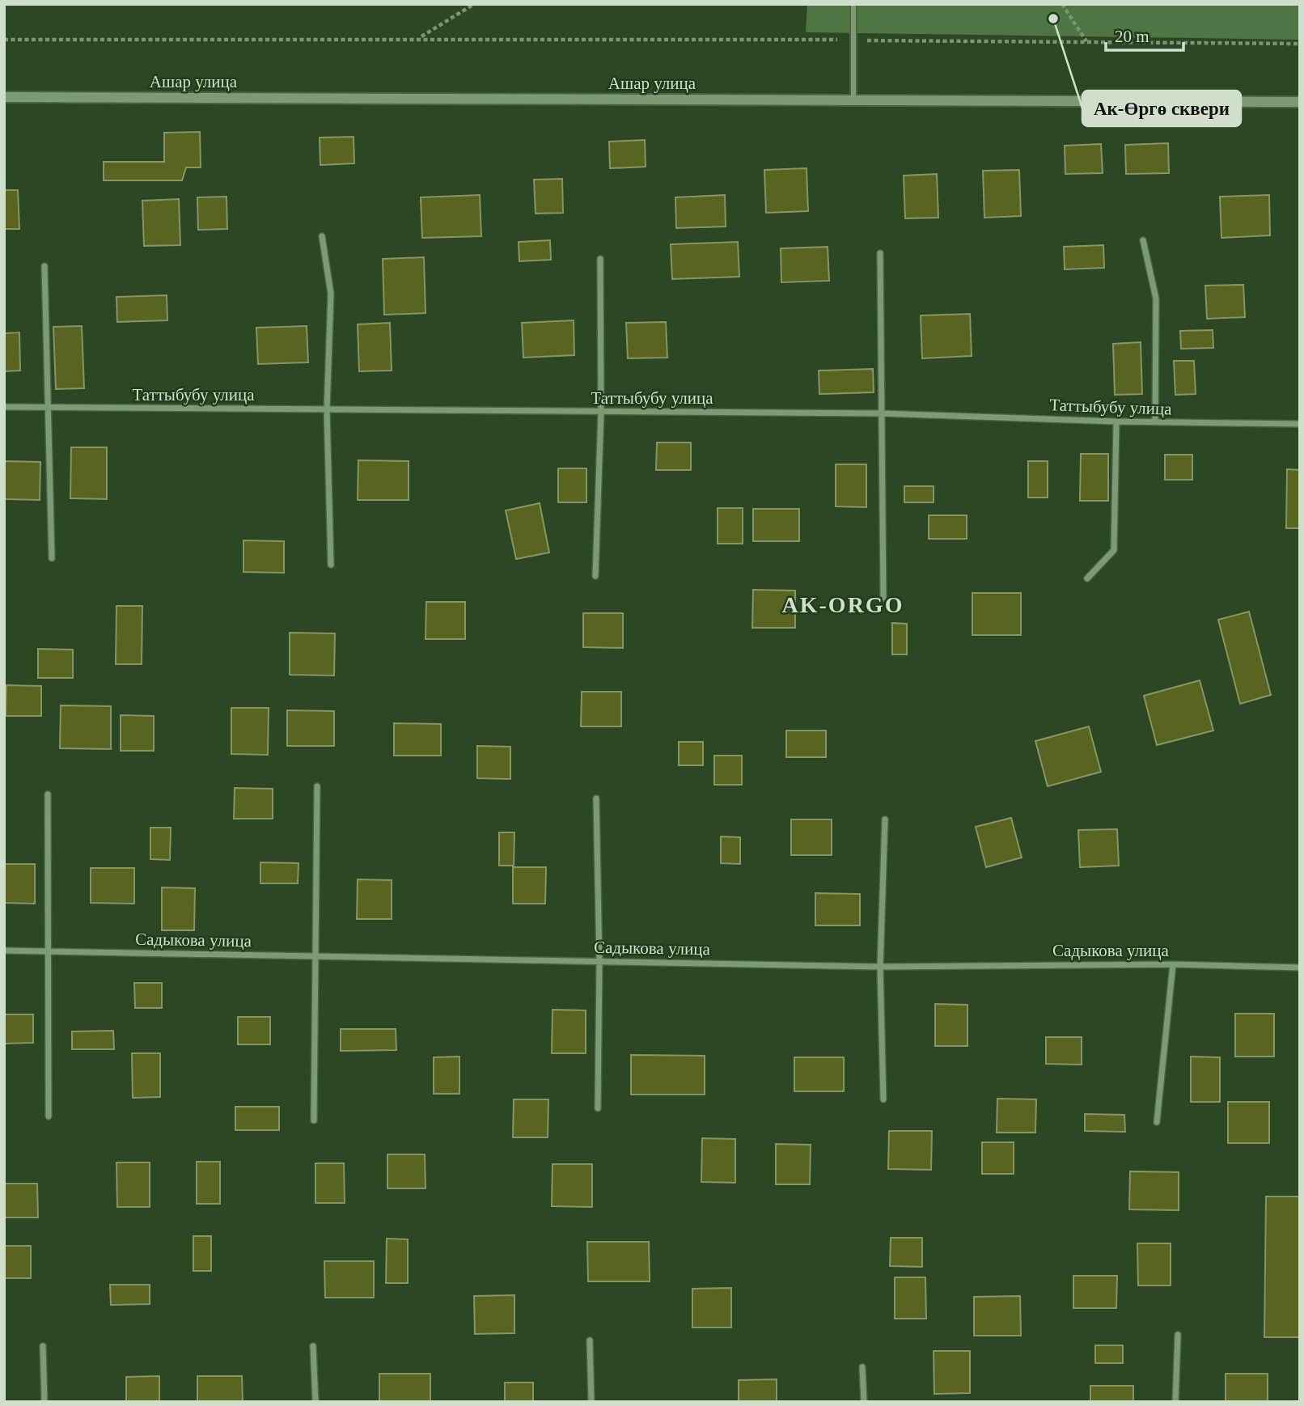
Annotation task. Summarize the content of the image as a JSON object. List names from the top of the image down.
{
  "streets": {
    "street": ["Ашар улица", "Таттыбубу улица", "Садыкова улица"]
  },
  "districts": ["AK-ORGO"],
  "places": ["Ак-Өргө сквери"],
  "scale_bar": "20 m"
}
